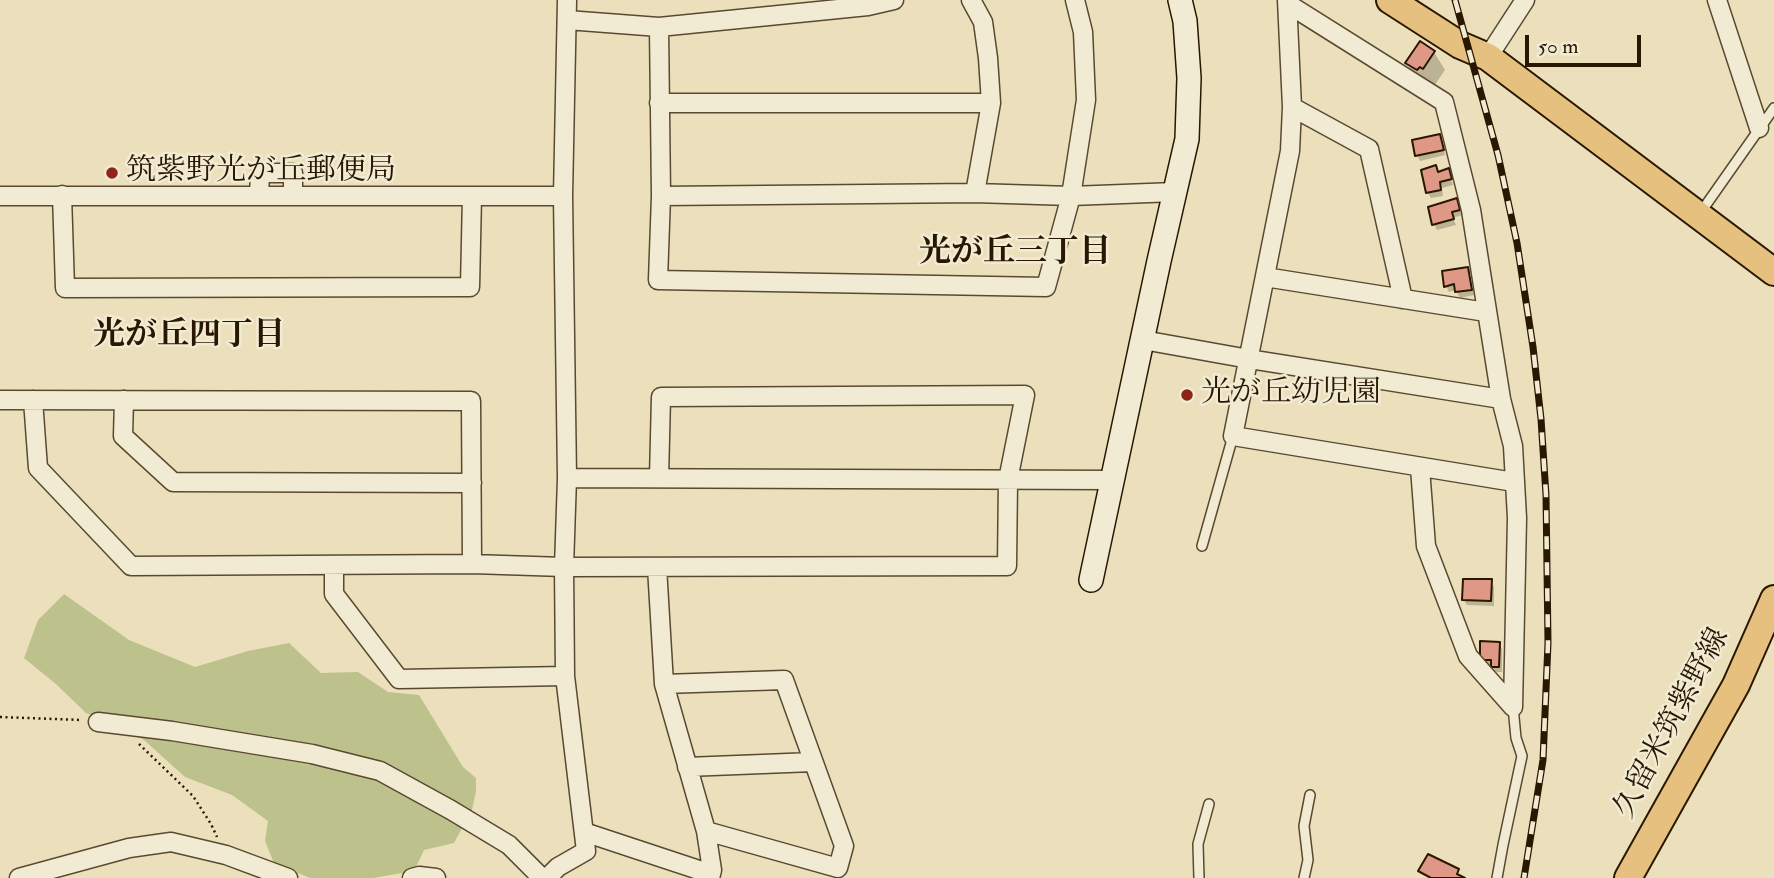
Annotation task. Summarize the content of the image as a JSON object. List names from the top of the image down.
{
  "streets": {
    "main road": ["久留米筑紫野線"]
  },
  "districts": ["光が丘三丁目", "光が丘四丁目"],
  "places": ["筑紫野光が丘郵便局", "光が丘幼児園"],
  "scale_bar": "50 m"
}
